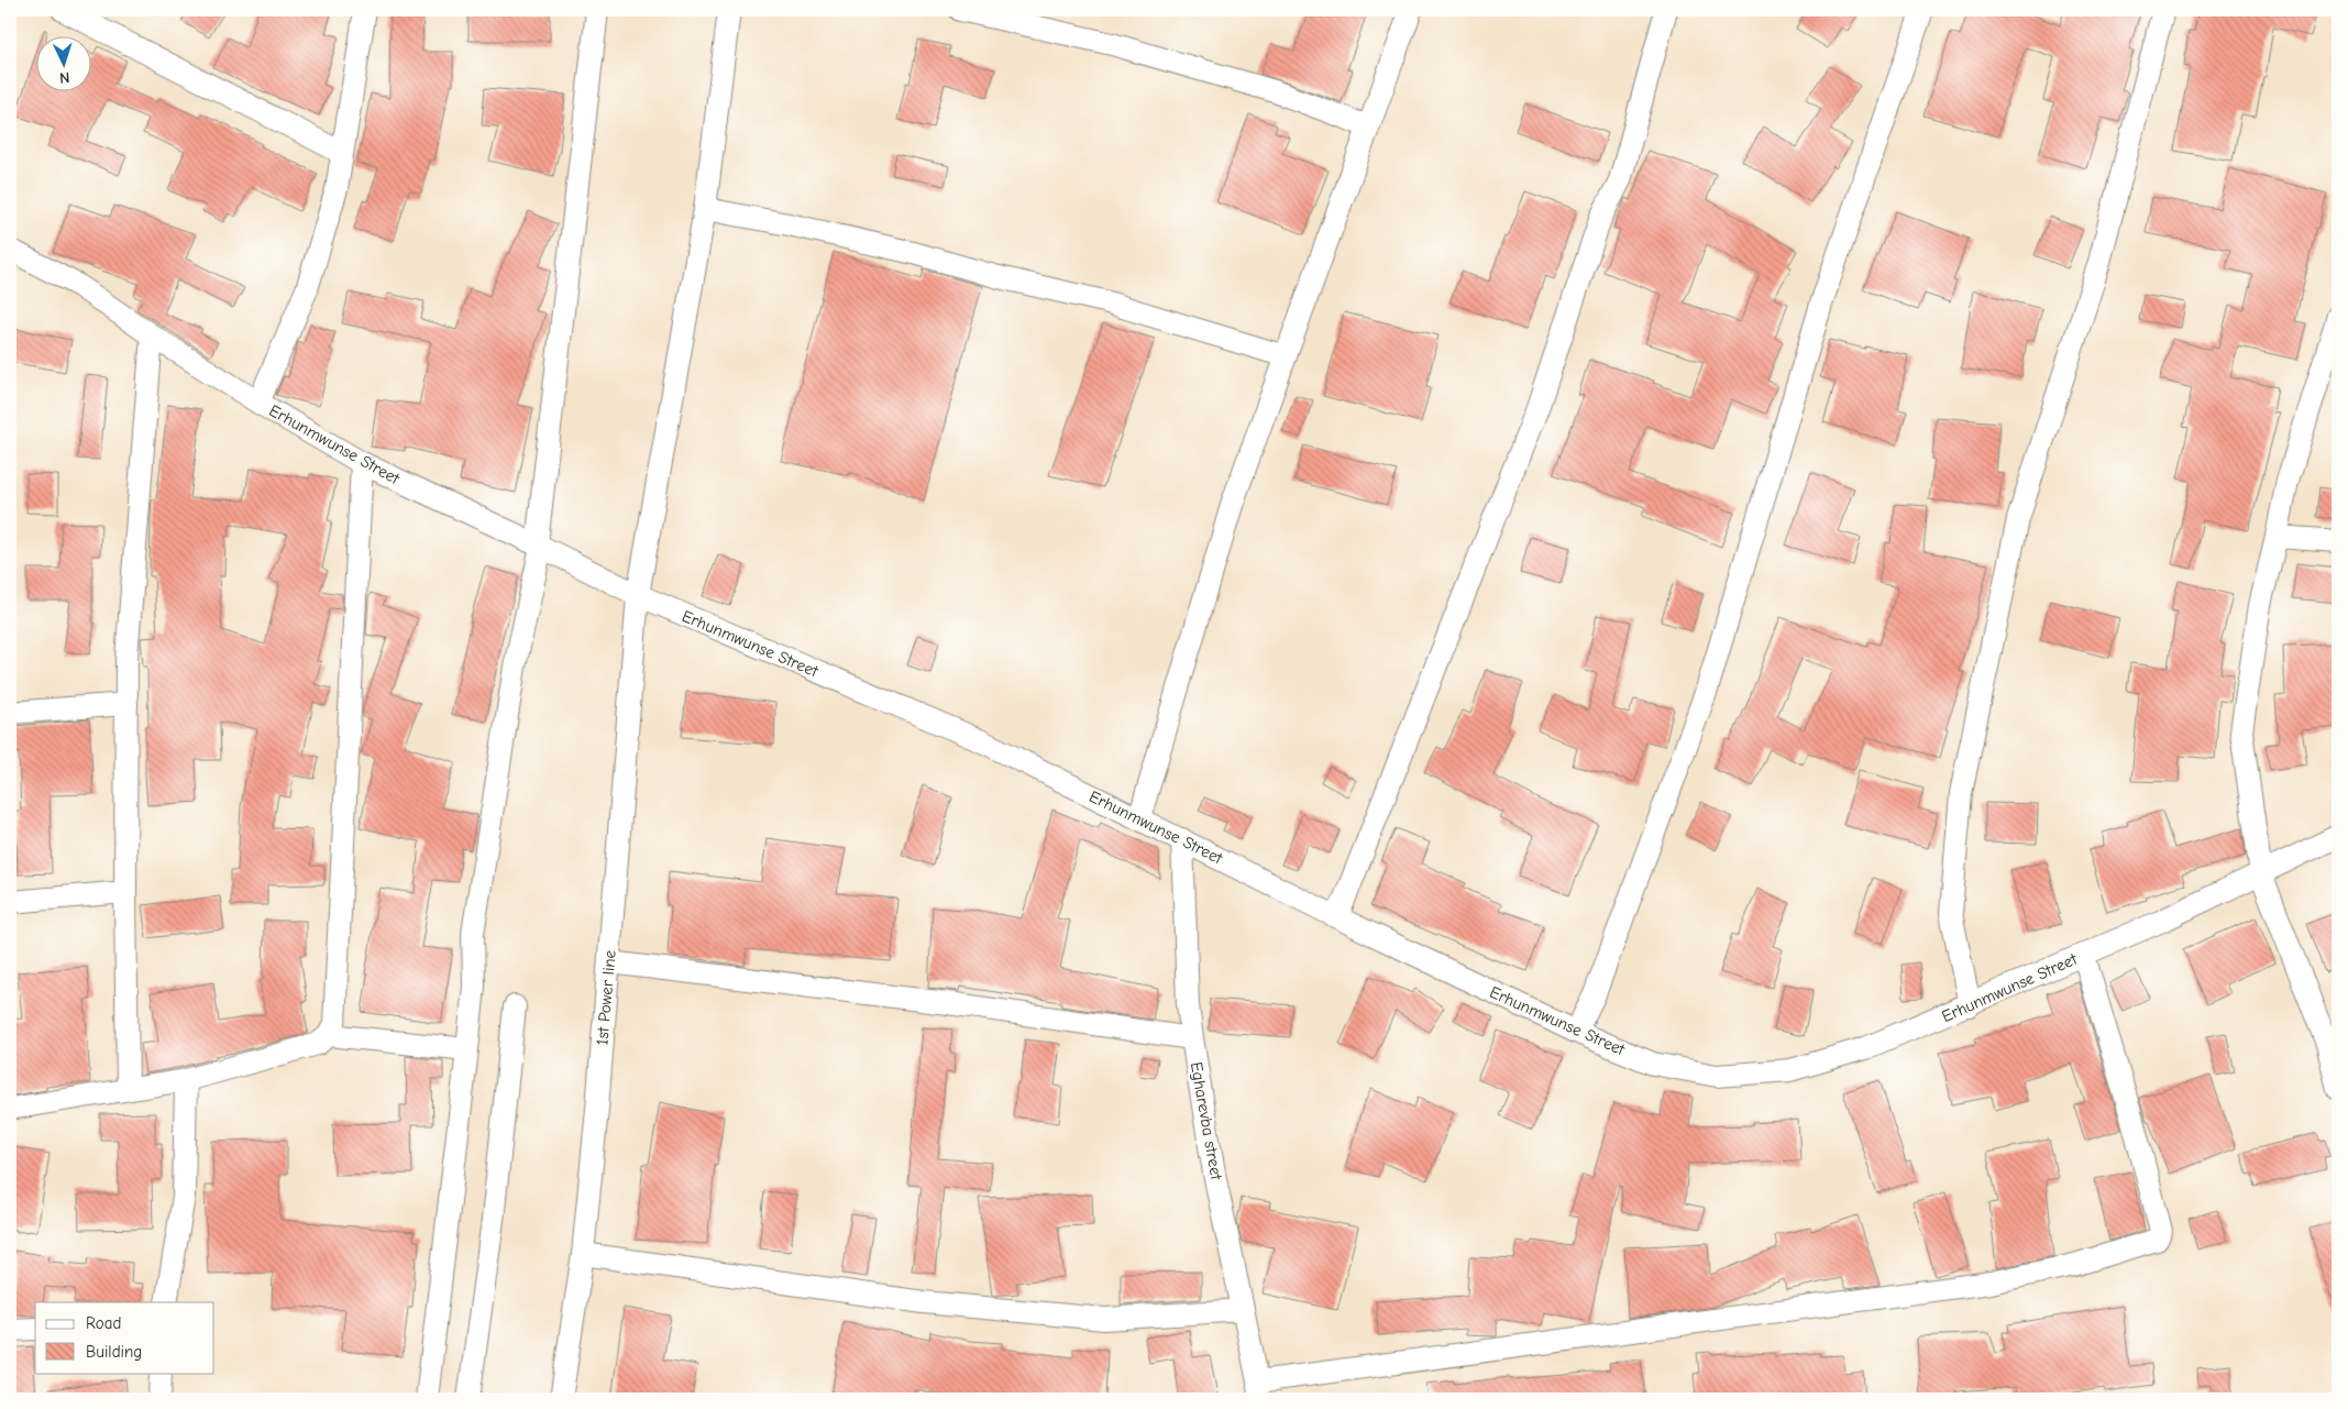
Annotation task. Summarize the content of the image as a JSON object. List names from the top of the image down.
{
  "streets": {
    "street": ["Erhunmwunse Street", "1st Power line", "Egharevba street"]
  },
  "crossings": [
    ["Erhunmwunse Street", "1st Power line"],
    ["Erhunmwunse Street", "Egharevba street"]
  ],
  "legend": ["Road", "Building"],
  "north": "bottom"
}
